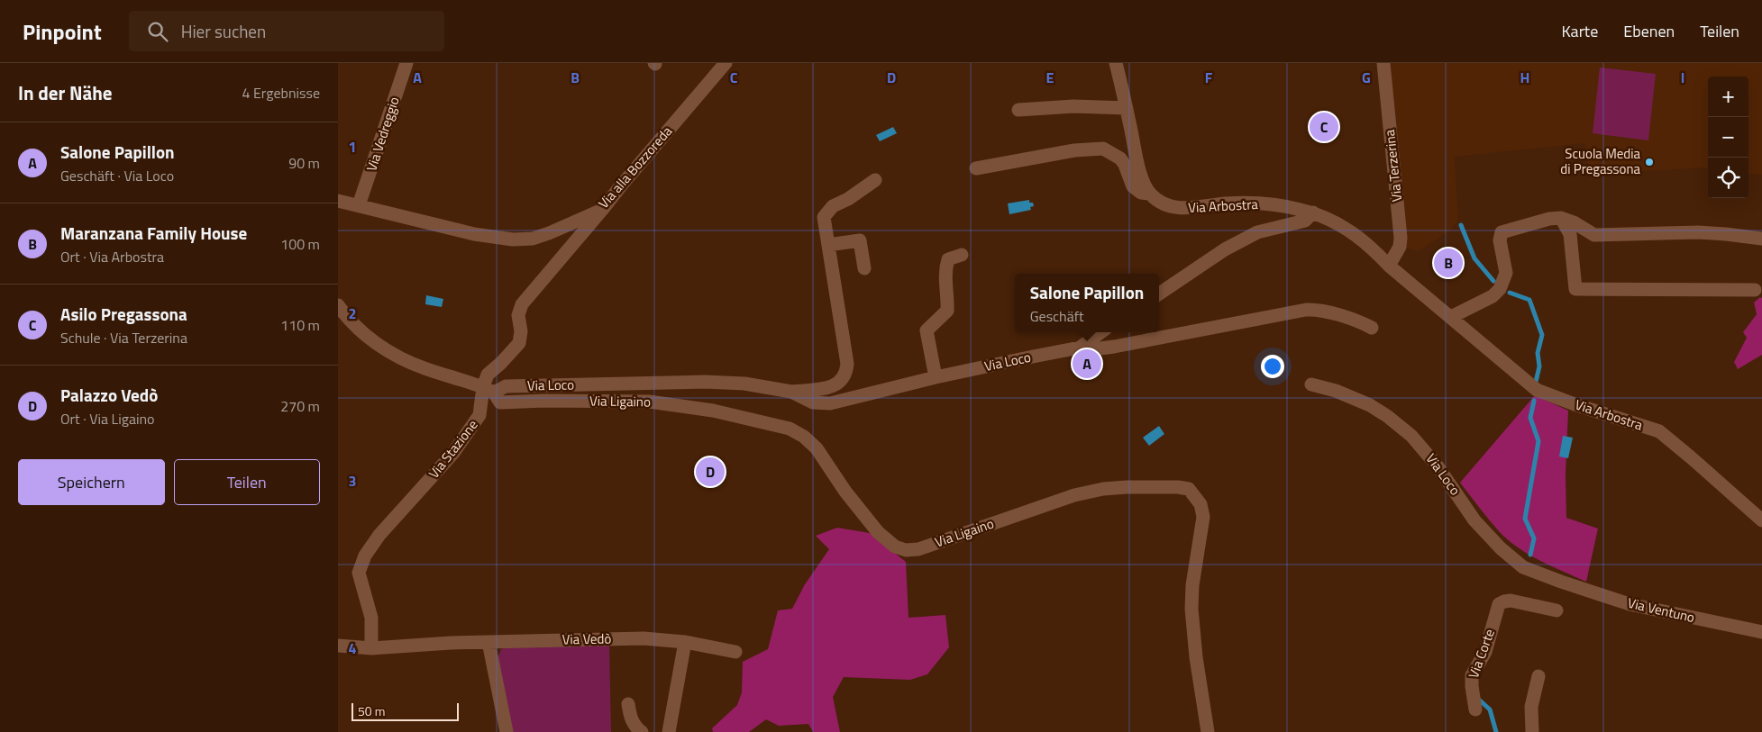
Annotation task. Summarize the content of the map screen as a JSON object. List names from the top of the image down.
{
  "streets": {
    "street": [
      "Via Vedreggio",
      "Via Terzerina",
      "Via alla Bozzoreda",
      "Via Arbostra",
      "Via Loco",
      "Via Ligaino",
      "Via Stazione",
      "Via Ventuno",
      "Via Vedò",
      "Via Corte"
    ]
  },
  "crossings": [
    ["Via Vedreggio", "Via alla Bozzoreda"],
    ["Via Terzerina", "Via Arbostra"],
    ["Via alla Bozzoreda", "Via Stazione"],
    ["Via Loco", "Via Ligaino"],
    ["Via Loco", "Via Stazione"],
    ["Via Loco", "Via Ventuno"],
    ["Via Ligaino", "Via Stazione"],
    ["Via Stazione", "Via Vedò"]
  ],
  "places": ["Scuola Media di Pregassona"],
  "scale_bar": "50 m",
  "page": {
    "header": "Pinpoint",
    "search": "Hier suchen",
    "nav": ["Karte", "Ebenen", "Teilen"],
    "heading": ["In der Nähe", "4 Ergebnisse"],
    "map_buttons": ["+", "−"],
    "pins": [
      "C",
      "B",
      "A",
      "D"
    ],
    "list": [
      {
        "mark": "A",
        "name": "Salone Papillon",
        "note": "Geschäft · Via Loco",
        "value": "90 m"
      },
      {
        "mark": "B",
        "name": "Maranzana Family House",
        "note": "Ort · Via Arbostra",
        "value": "100 m"
      },
      {
        "mark": "C",
        "name": "Asilo Pregassona",
        "note": "Schule · Via Terzerina",
        "value": "110 m"
      },
      {
        "mark": "D",
        "name": "Palazzo Vedò",
        "note": "Ort · Via Ligaino",
        "value": "270 m"
      }
    ],
    "popup": ["Salone Papillon", "Geschäft"],
    "buttons": ["Speichern", "Teilen"],
    "scale": "50 m"
  },
  "grid": {
    "columns": [
      "A",
      "B",
      "C",
      "D",
      "E",
      "F",
      "G",
      "H",
      "I"
    ],
    "rows": [
      "1",
      "2",
      "3",
      "4"
    ]
  }
}
